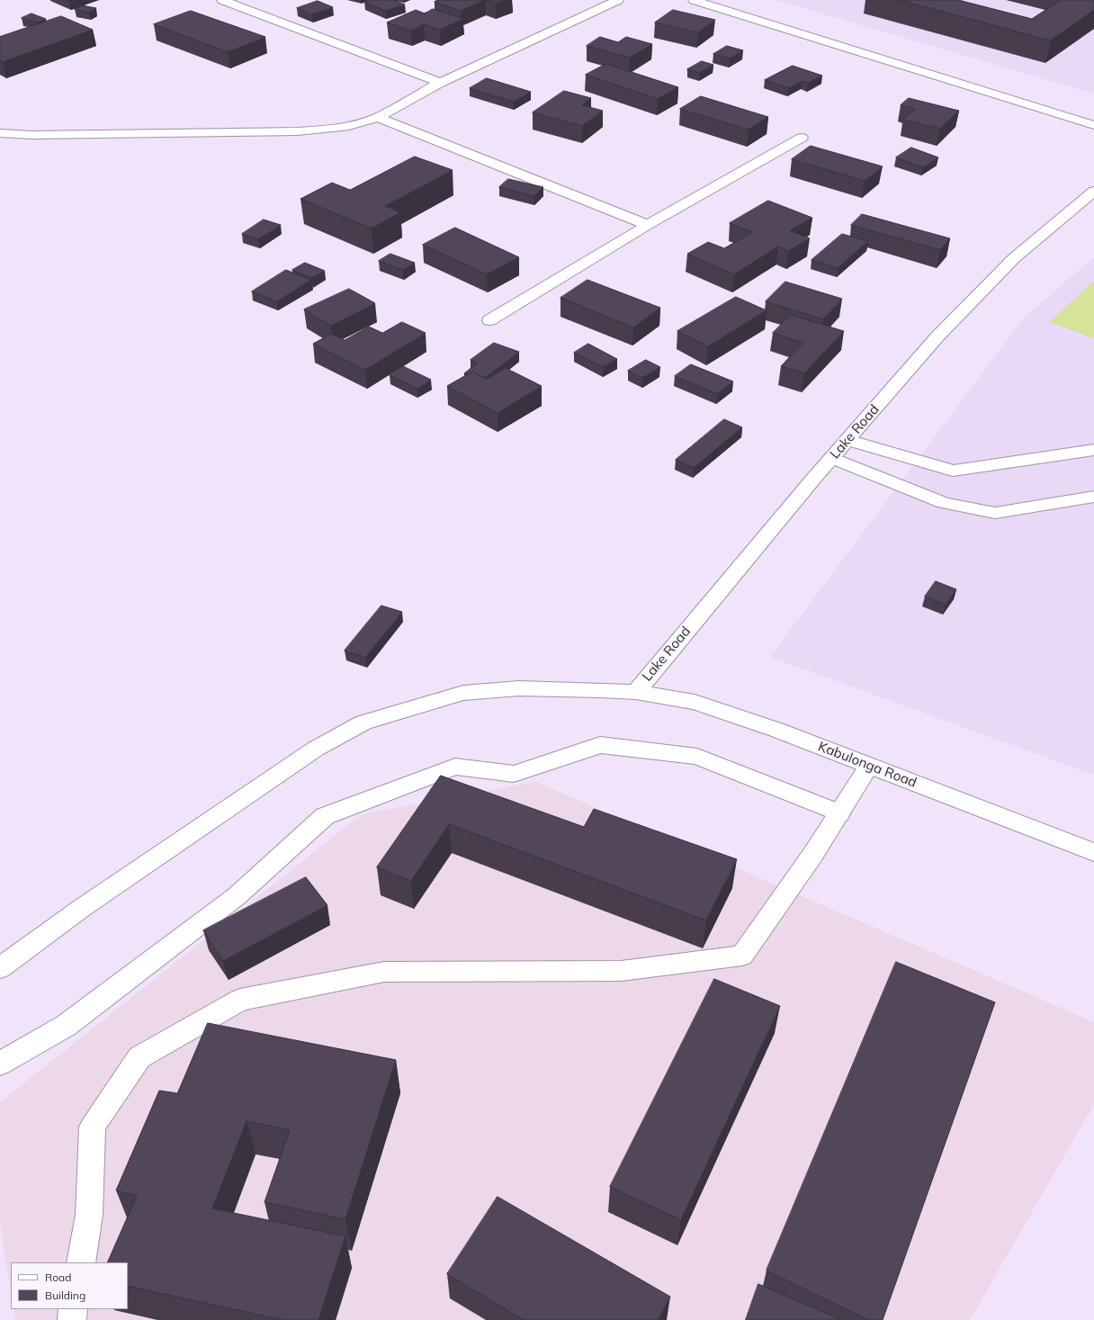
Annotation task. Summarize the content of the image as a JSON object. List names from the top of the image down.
{
  "streets": {
    "street": ["Lake Road", "Kabulonga Road"]
  },
  "crossings": [
    ["Lake Road", "Kabulonga Road"]
  ],
  "legend": ["Road", "Building"]
}
